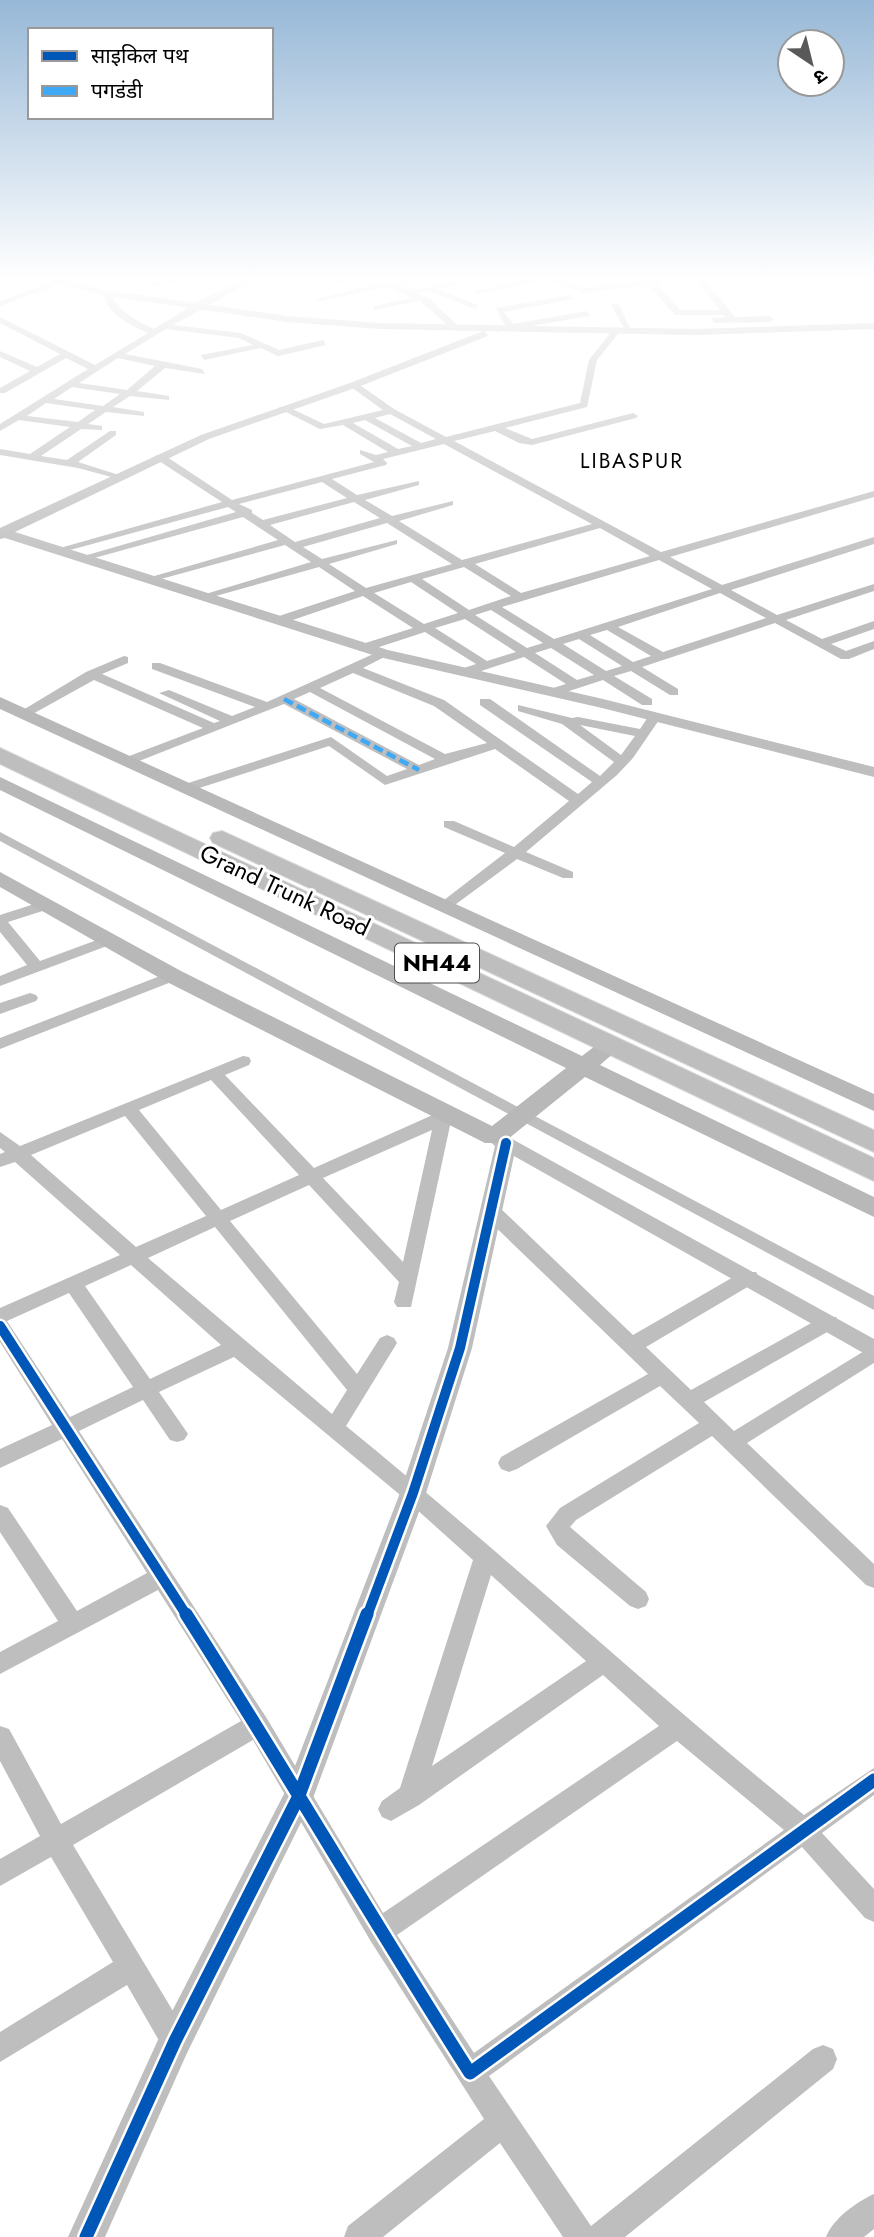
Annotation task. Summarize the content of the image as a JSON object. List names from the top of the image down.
{
  "streets": {
    "highway": ["Grand Trunk Road", "NH44"]
  },
  "districts": ["LIBASPUR"],
  "legend": ["साइकिल पथ", "पगडंडी"],
  "north": "bottom right"
}
